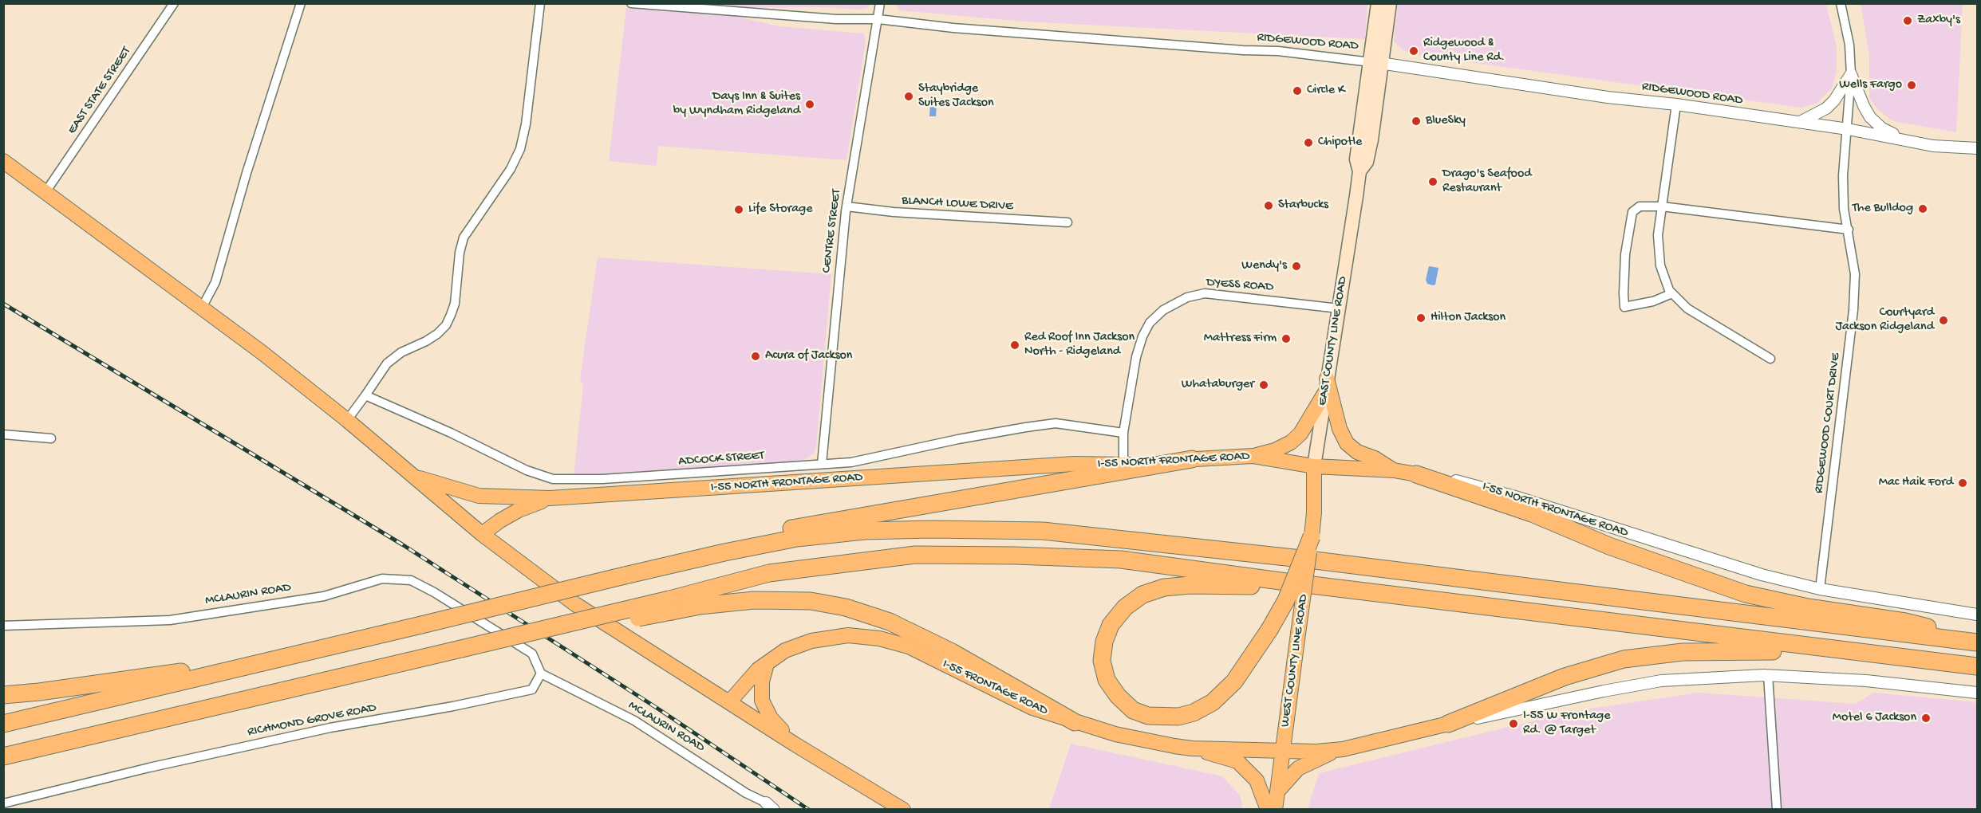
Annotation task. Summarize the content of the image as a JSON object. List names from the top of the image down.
{
  "streets": {
    "main road": [
      "EAST COUNTY LINE ROAD",
      "I-55 NORTH FRONTAGE ROAD",
      "WEST COUNTY LINE ROAD",
      "I-55 FRONTAGE ROAD"
    ],
    "street": [
      "RIDGEWOOD ROAD",
      "EAST STATE STREET",
      "BLANCH LOWE DRIVE",
      "CENTRE STREET",
      "DYESS ROAD",
      "RIDGEWOOD COURT DRIVE",
      "ADCOCK STREET",
      "MCLAURIN ROAD",
      "RICHMOND GROVE ROAD"
    ]
  },
  "crossings": [
    ["RIDGEWOOD ROAD", "CENTRE STREET"],
    ["RIDGEWOOD ROAD", "EAST COUNTY LINE ROAD"],
    ["RIDGEWOOD ROAD", "RIDGEWOOD COURT DRIVE"],
    ["BLANCH LOWE DRIVE", "CENTRE STREET"],
    ["CENTRE STREET", "ADCOCK STREET"],
    ["DYESS ROAD", "EAST COUNTY LINE ROAD"],
    ["DYESS ROAD", "ADCOCK STREET"],
    ["DYESS ROAD", "I-55 NORTH FRONTAGE ROAD"],
    ["EAST COUNTY LINE ROAD", "I-55 NORTH FRONTAGE ROAD"],
    ["EAST COUNTY LINE ROAD", "WEST COUNTY LINE ROAD"],
    ["RIDGEWOOD COURT DRIVE", "I-55 NORTH FRONTAGE ROAD"],
    ["MCLAURIN ROAD", "RICHMOND GROVE ROAD"],
    ["WEST COUNTY LINE ROAD", "I-55 FRONTAGE ROAD"]
  ],
  "places": [
    "Zaxby's",
    "Ridgewood & County Line Rd.",
    "Wells Fargo",
    "Circle K",
    "Staybridge Suites Jackson",
    "Days Inn & Suites by Wyndham Ridgeland",
    "BlueSky",
    "Chipotle",
    "Drago's Seafood Restaurant",
    "Starbucks",
    "The Bulldog",
    "Life Storage",
    "Wendy's",
    "Hilton Jackson",
    "Courtyard Jackson Ridgeland",
    "Mattress Firm",
    "Red Roof Inn Jackson North - Ridgeland",
    "Acura of Jackson",
    "Whataburger",
    "Mac Haik Ford",
    "Motel 6 Jackson",
    "I-55 W Frontage Rd. @ Target"
  ]
}
